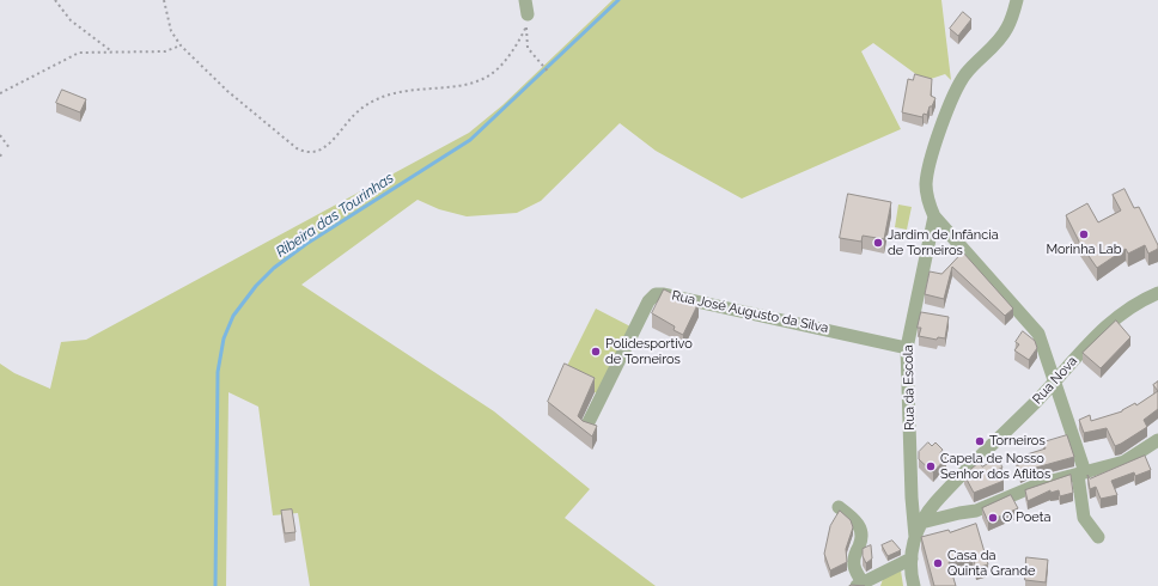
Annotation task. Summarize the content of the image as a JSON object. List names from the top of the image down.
{
  "streets": {
    "street": ["Rua José Augusto da Silva", "Rua Nova", "Rua da Escola"]
  },
  "crossings": [
    ["Rua José Augusto da Silva", "Rua da Escola"],
    ["Rua Nova", "Rua da Escola"]
  ],
  "water": ["Ribeira das Tourinhas"],
  "places": [
    "Morinha Lab",
    "Jardim de Infância de Torneiros",
    "Polidesportivo de Torneiros",
    "Torneiros",
    "Capela de Nosso Senhor dos Aflitos",
    "O Poeta",
    "Casa da Quinta Grande"
  ]
}
